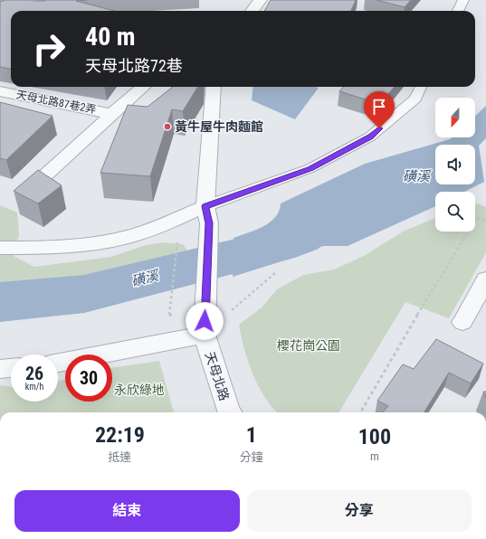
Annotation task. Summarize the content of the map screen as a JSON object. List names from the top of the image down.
{
  "streets": {
    "street": ["天母北路87巷2弄", "天母北路"]
  },
  "water": ["磺溪"],
  "parks": ["櫻花崗公園", "永欣綠地"],
  "places": ["黃牛屋牛肉麵館"],
  "north": "bottom",
  "page": {
    "turn": ["40 m", "天母北路72巷"],
    "speed": "26 km/h",
    "limit": "30",
    "eta": [
      "22:19",
      "抵達",
      "1",
      "分鐘",
      "100",
      "m"
    ],
    "buttons": ["結束", "分享"]
  }
}
